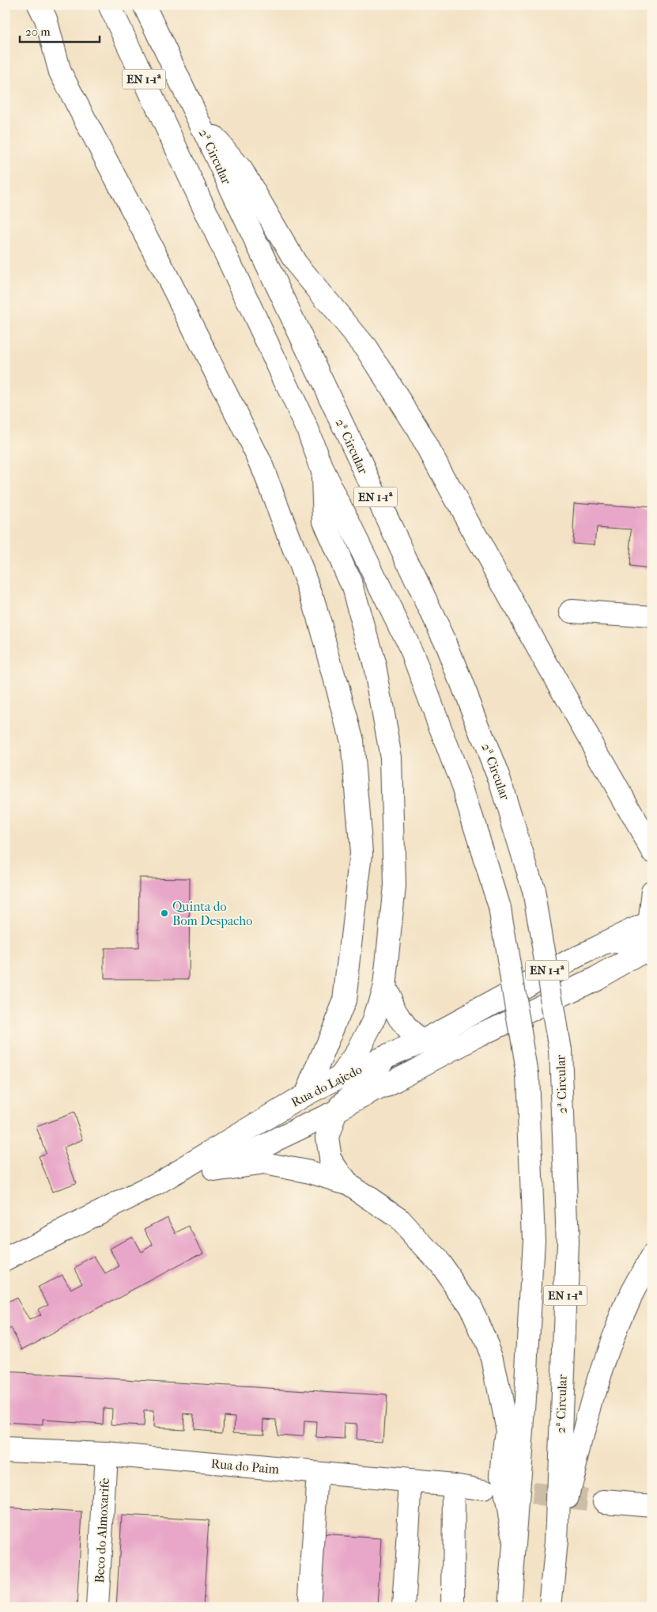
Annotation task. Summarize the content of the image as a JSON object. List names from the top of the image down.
{
  "streets": {
    "main road": [
      "EN 1-1ª",
      "2ª Circular",
      "Rua do Lajedo",
      "Rua do Paim",
      "Beco do Almoxarife"
    ]
  },
  "crossings": [
    ["Rua do Paim", "Beco do Almoxarife"]
  ],
  "places": ["Quinta do Bom Despacho"],
  "scale_bar": "20 m"
}
